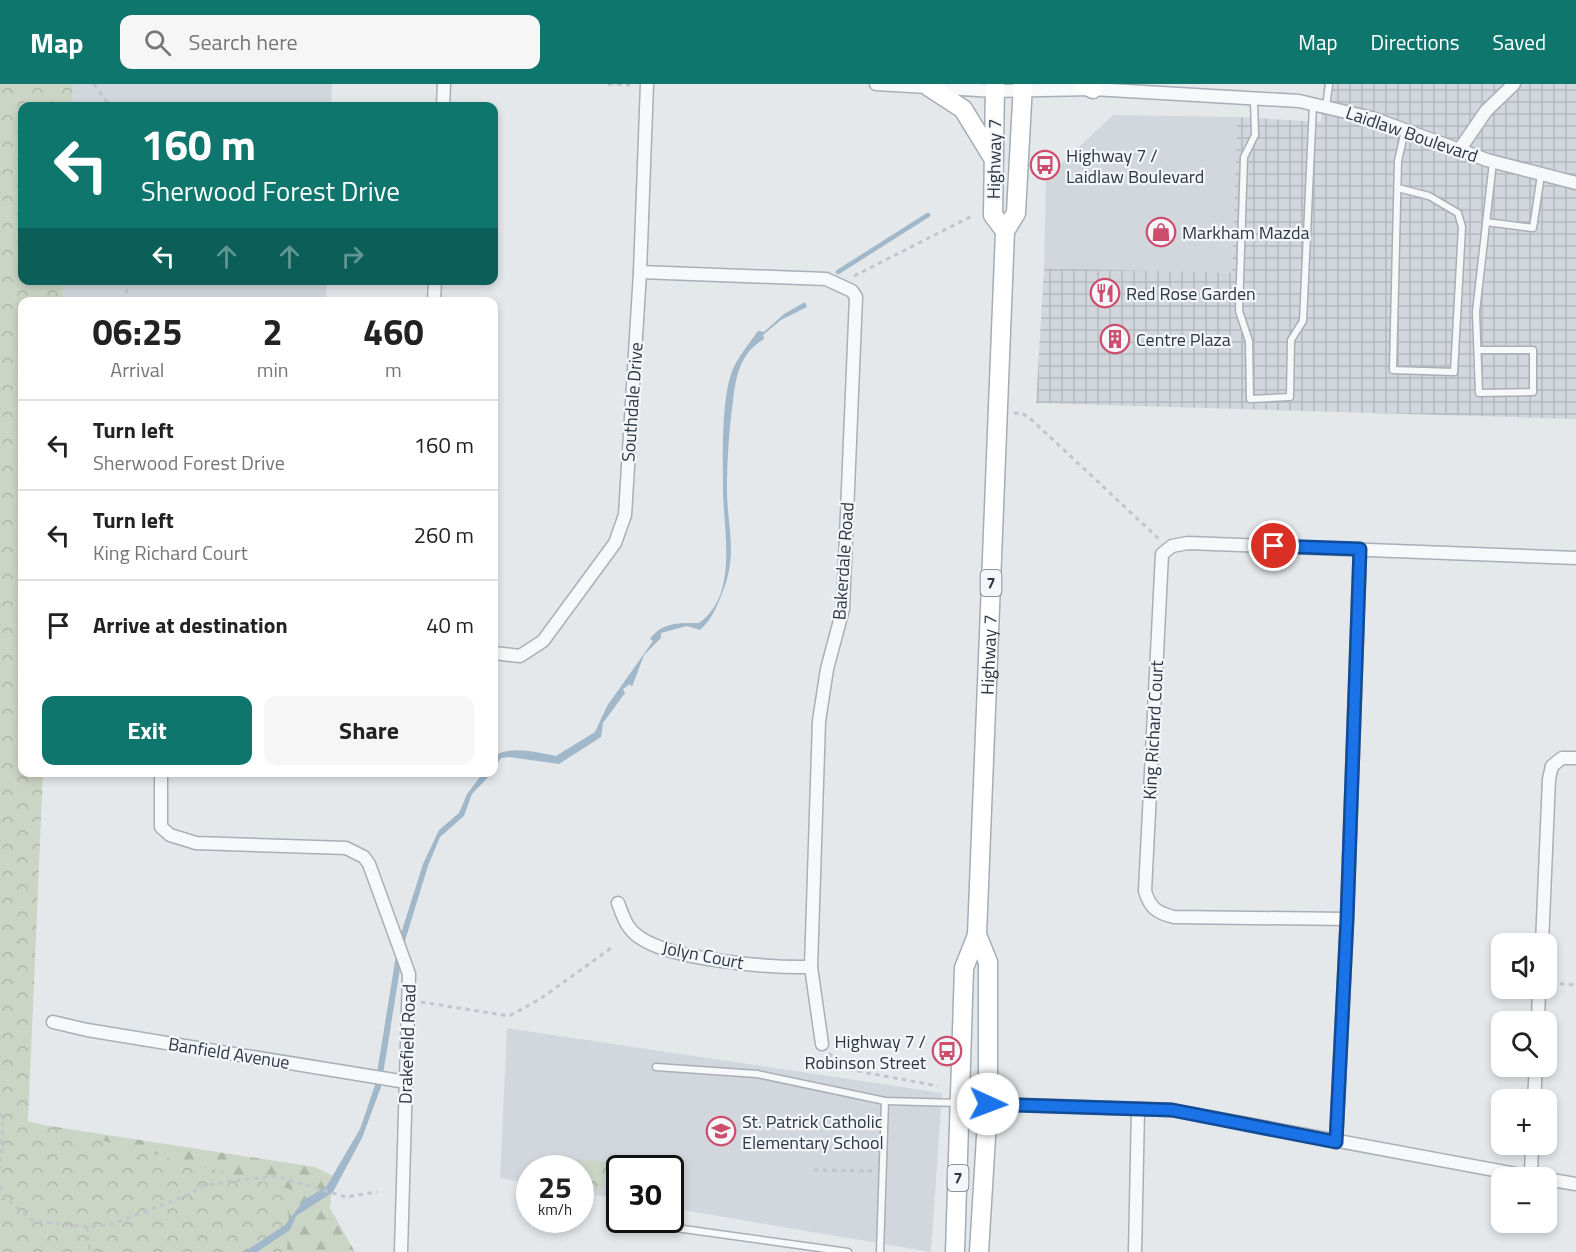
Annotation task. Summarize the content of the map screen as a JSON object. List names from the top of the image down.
{
  "streets": {
    "main road": ["Highway 7", "7"],
    "street": [
      "Laidlaw Boulevard",
      "Southdale Drive",
      "Bakerdale Road",
      "King Richard Court",
      "Jolyn Court",
      "Drakefield Road",
      "Banfield Avenue"
    ]
  },
  "crossings": [
    ["Laidlaw Boulevard", "Highway 7"],
    ["Bakerdale Road", "Jolyn Court"],
    ["Drakefield Road", "Banfield Avenue"]
  ],
  "places": {
    "bus stop": ["Highway 7 / Laidlaw Boulevard", "Highway 7 / Robinson Street"],
    "shop": ["Markham Mazda"],
    "restaurant": ["Red Rose Garden"],
    "building": ["Centre Plaza"],
    "school or university": ["St. Patrick Catholic Elementary School"]
  },
  "page": {
    "header": "Map",
    "search": "Search here",
    "nav": ["Map", "Directions", "Saved"],
    "turn": ["160 m", "Sherwood Forest Drive"],
    "eta": [
      "06:25",
      "Arrival",
      "2",
      "min",
      "460",
      "m"
    ],
    "list": [
      {
        "name": "Turn left",
        "note": "Sherwood Forest Drive",
        "value": "160 m"
      },
      {
        "name": "Turn left",
        "note": "King Richard Court",
        "value": "260 m"
      },
      {
        "name": "Arrive at destination",
        "value": "40 m"
      }
    ],
    "buttons": ["Exit", "Share"],
    "map_buttons": ["+", "−"],
    "speed": "25 km/h",
    "limit": "30"
  }
}
